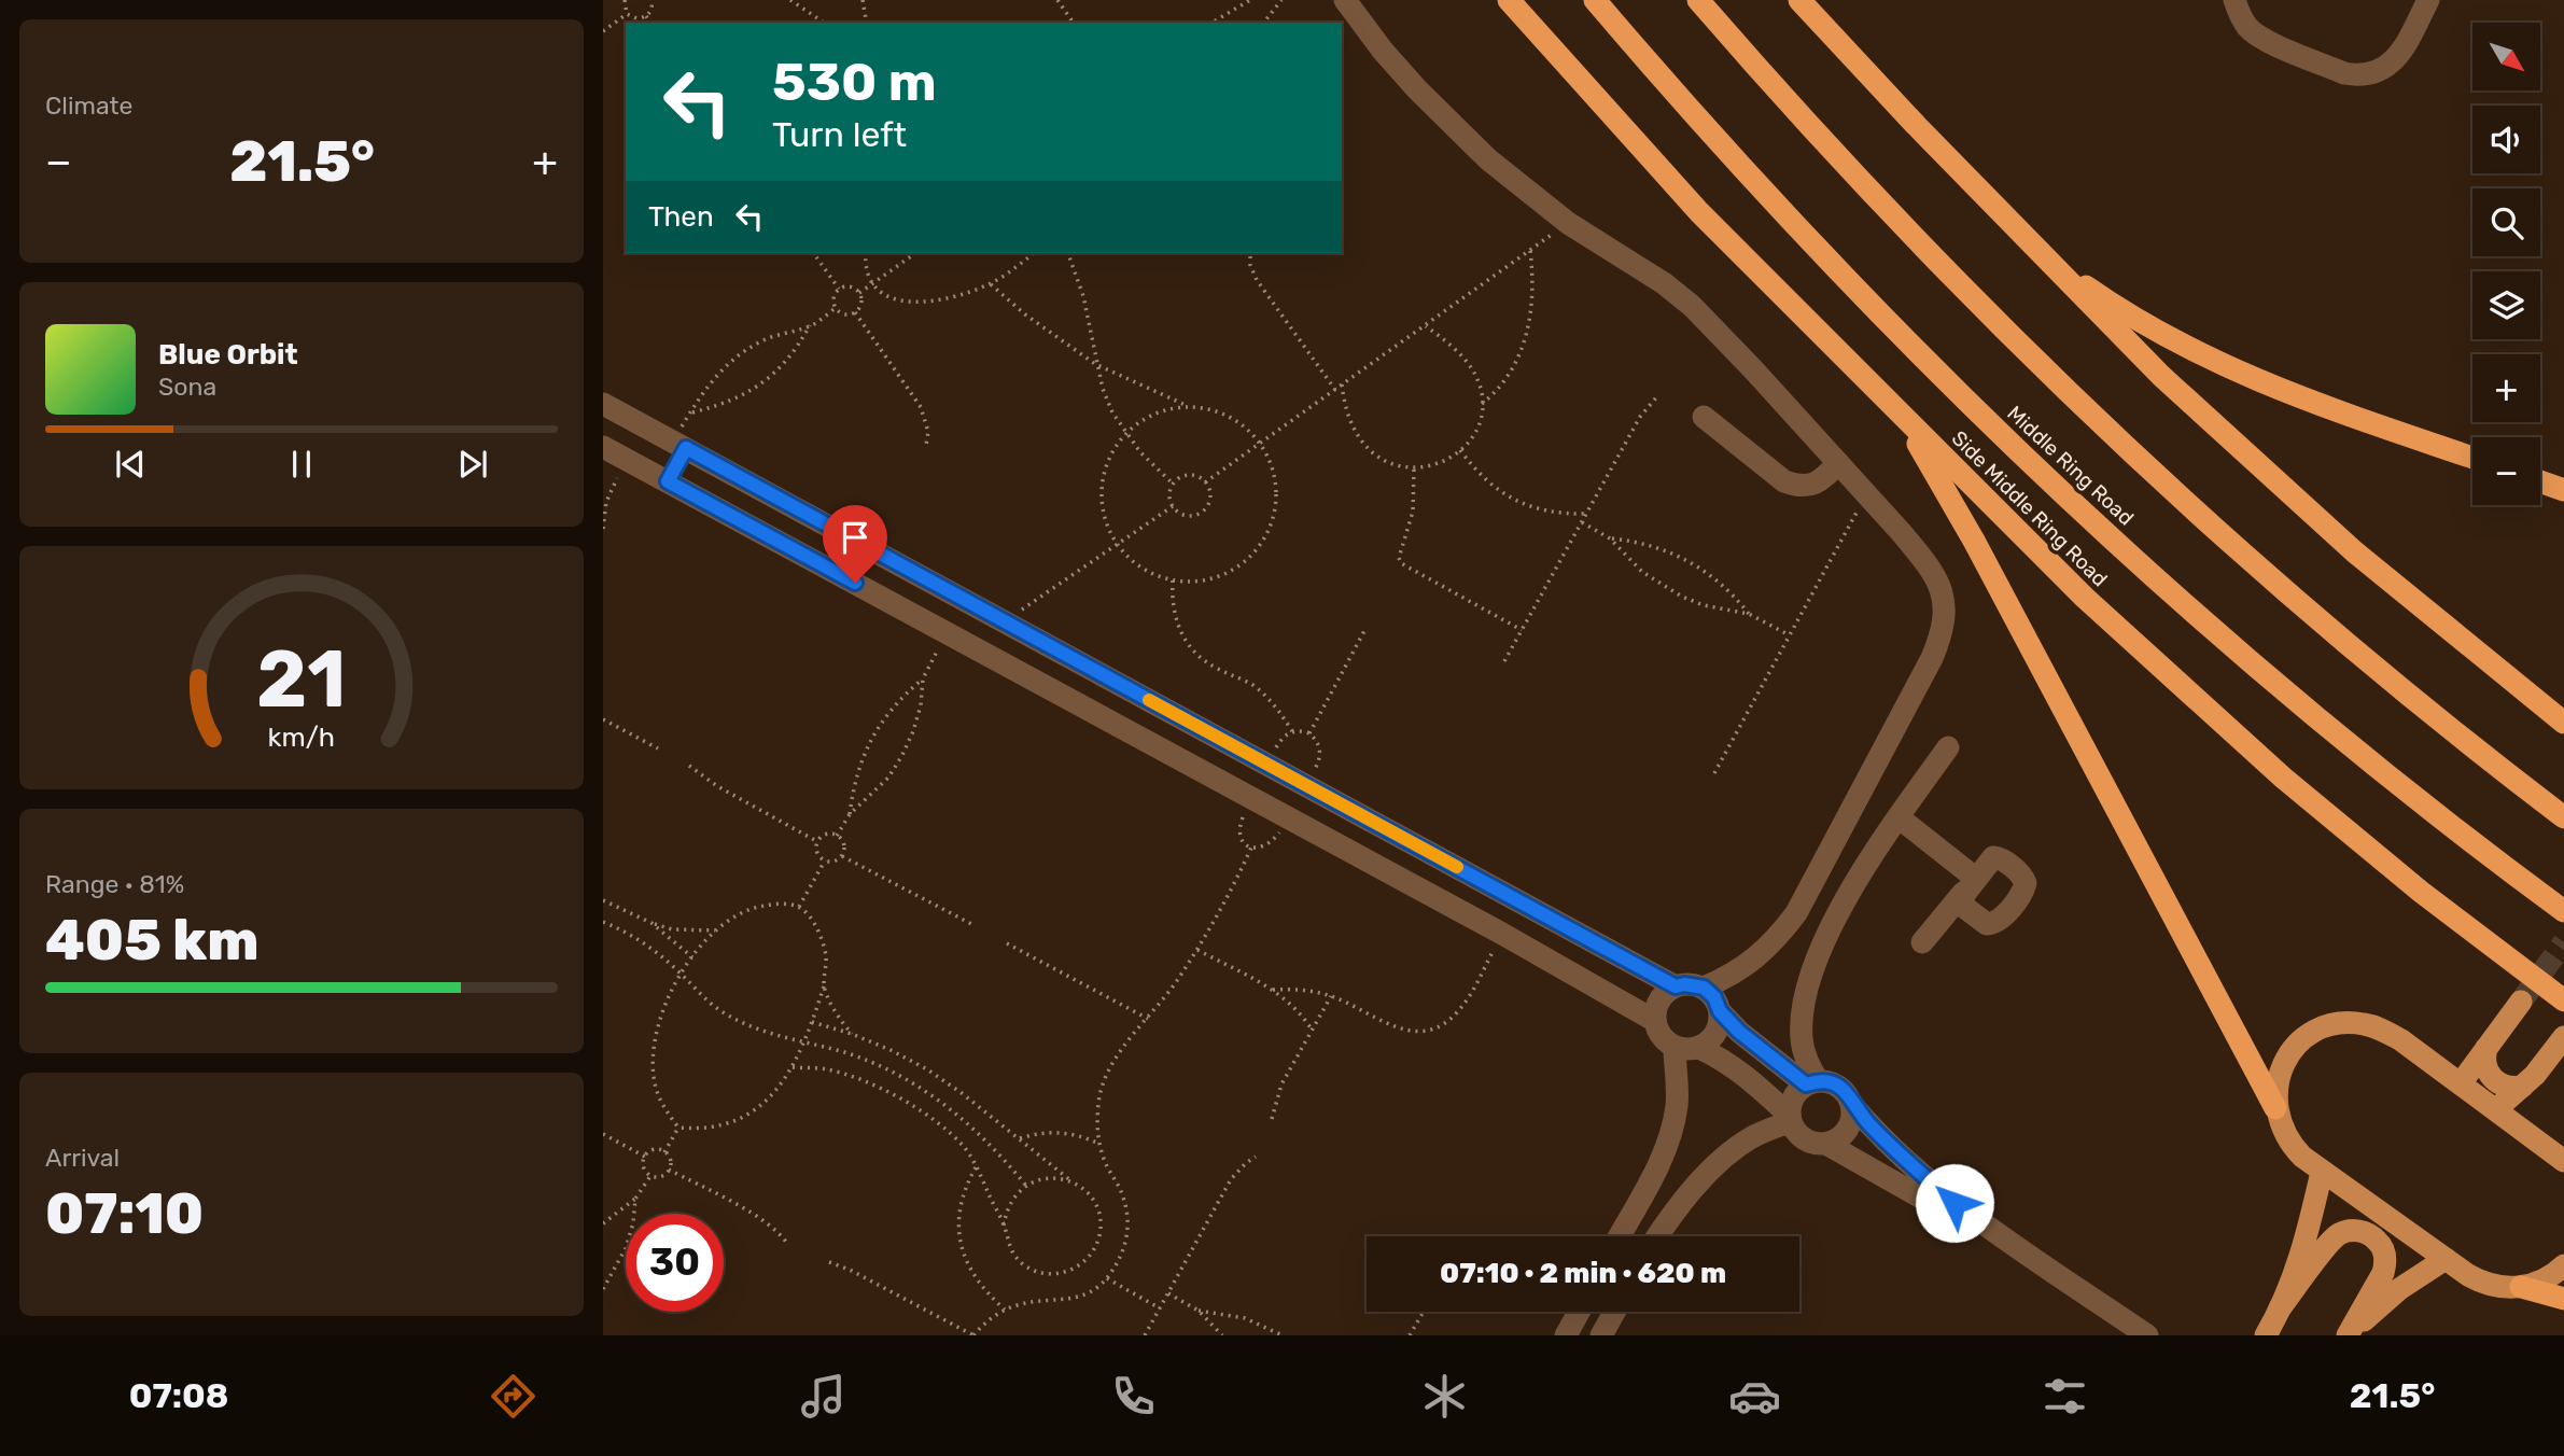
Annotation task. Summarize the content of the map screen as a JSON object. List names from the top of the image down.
{
  "streets": {
    "highway": ["Middle Ring Road", "Side Middle Ring Road"]
  },
  "north": "bottom right",
  "page": {
    "tile": [
      "Climate",
      ["Range · 81%", "405 km"],
      ["Arrival", "07:10"]
    ],
    "map_buttons": ["+", "−"],
    "turn": ["530 m", "Turn left"],
    "heat": ["−", "21.5°", "+"],
    "then": "Then",
    "song": ["Blue Orbit", "Sona"],
    "limit": "30",
    "trip": "07:10 · 2 min · 620 m",
    "tabs": ["07:08", "21.5°"],
    "gauge": ["21", "km/h"]
  }
}
